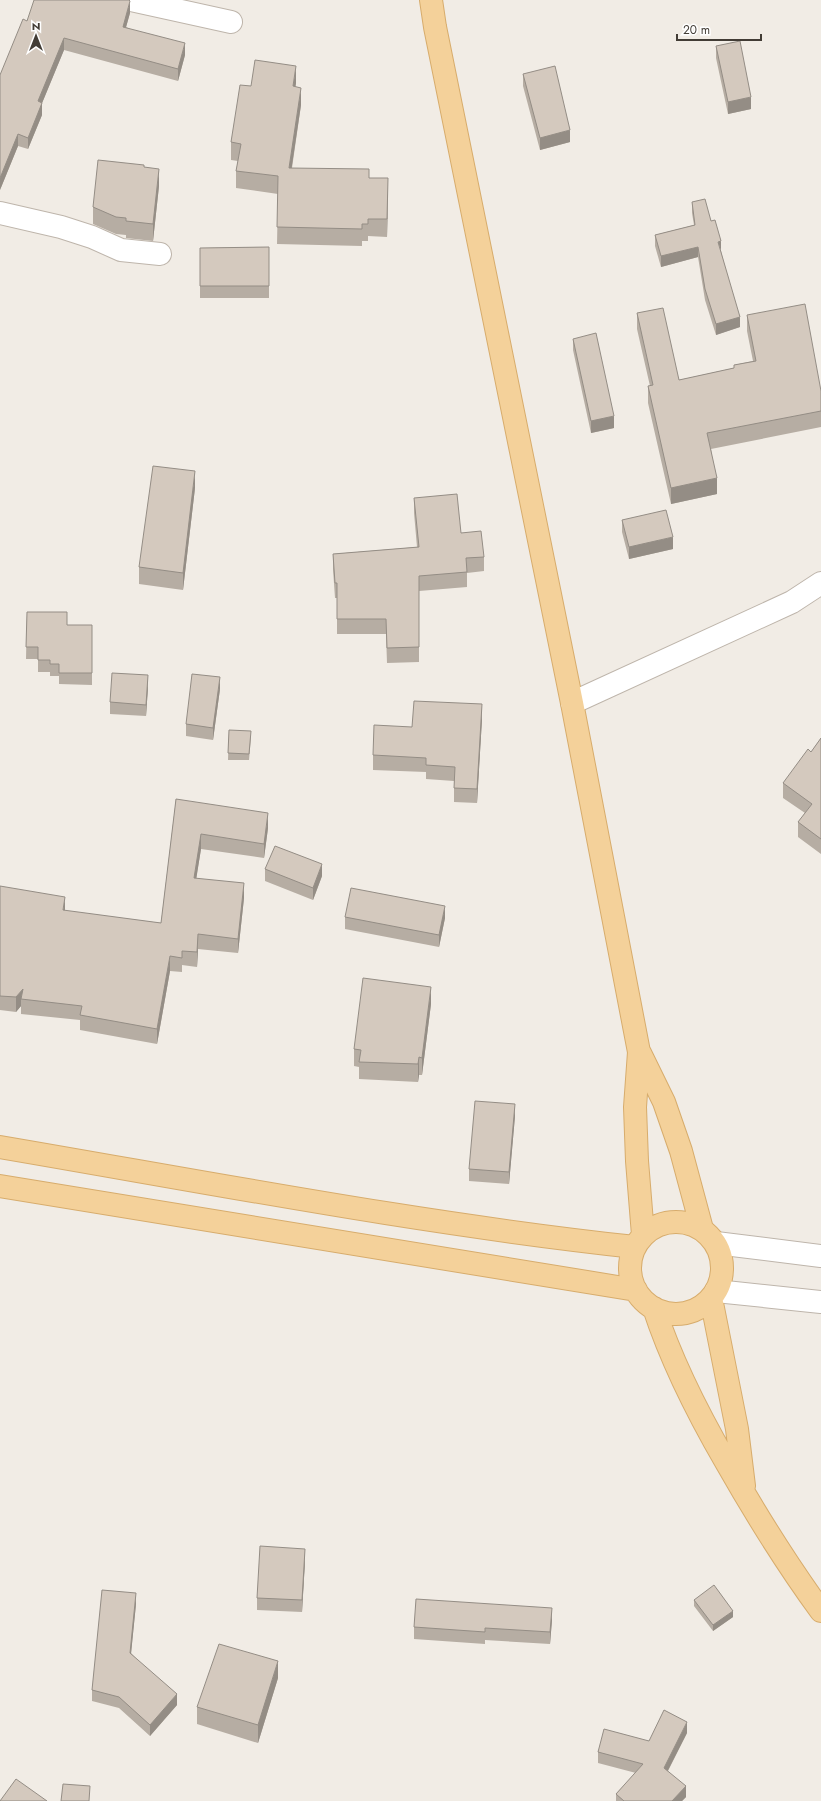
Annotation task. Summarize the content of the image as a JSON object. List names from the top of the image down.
{
  "scale_bar": "20 m",
  "north": "top"
}
